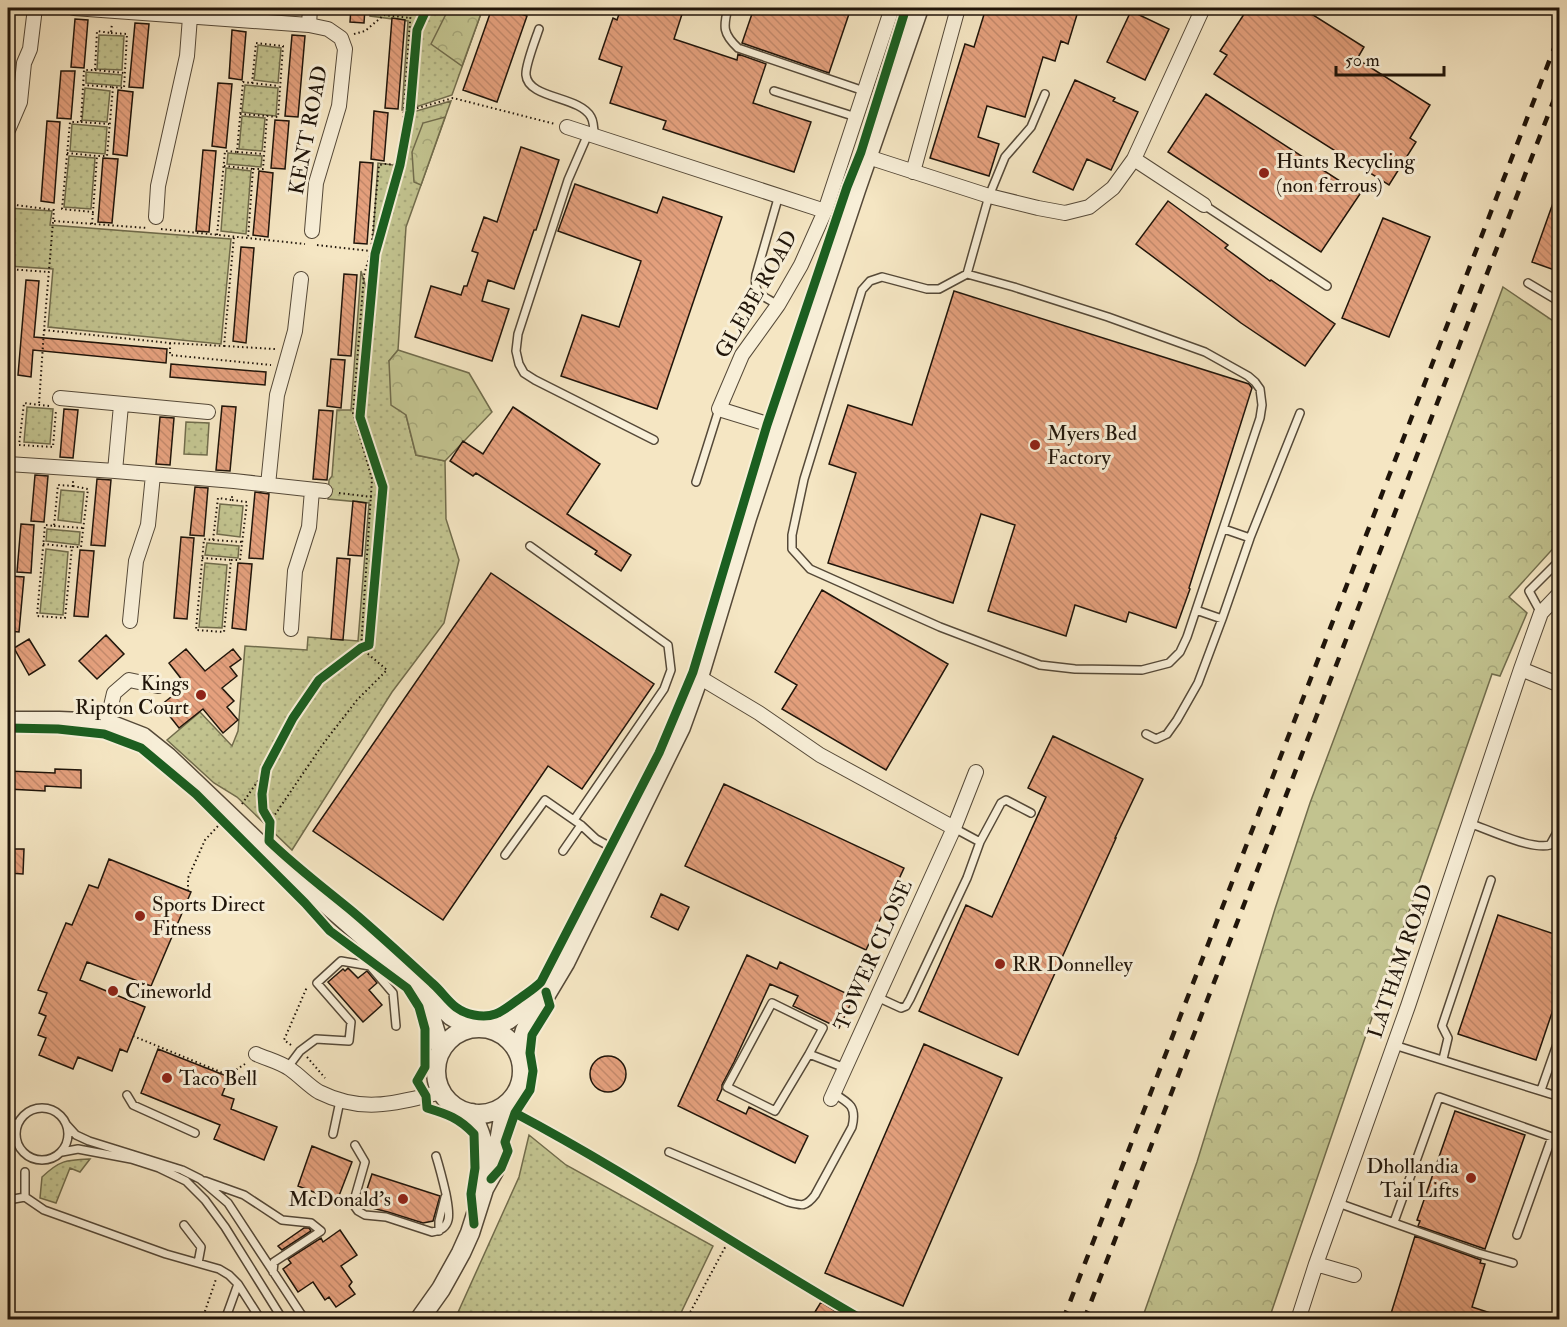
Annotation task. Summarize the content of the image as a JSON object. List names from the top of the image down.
{
  "streets": {
    "street": [
      "KENT ROAD",
      "GLEBE ROAD",
      "TOWER CLOSE",
      "LATHAM ROAD"
    ]
  },
  "places": [
    "Hunts Recycling (non ferrous)",
    "Myers Bed Factory",
    "Kings Ripton Court",
    "Sports Direct Fitness",
    "RR Donnelley",
    "Cineworld",
    "Taco Bell",
    "Dhollandia Tail Lifts",
    "McDonald's"
  ],
  "scale_bar": "50 m"
}
